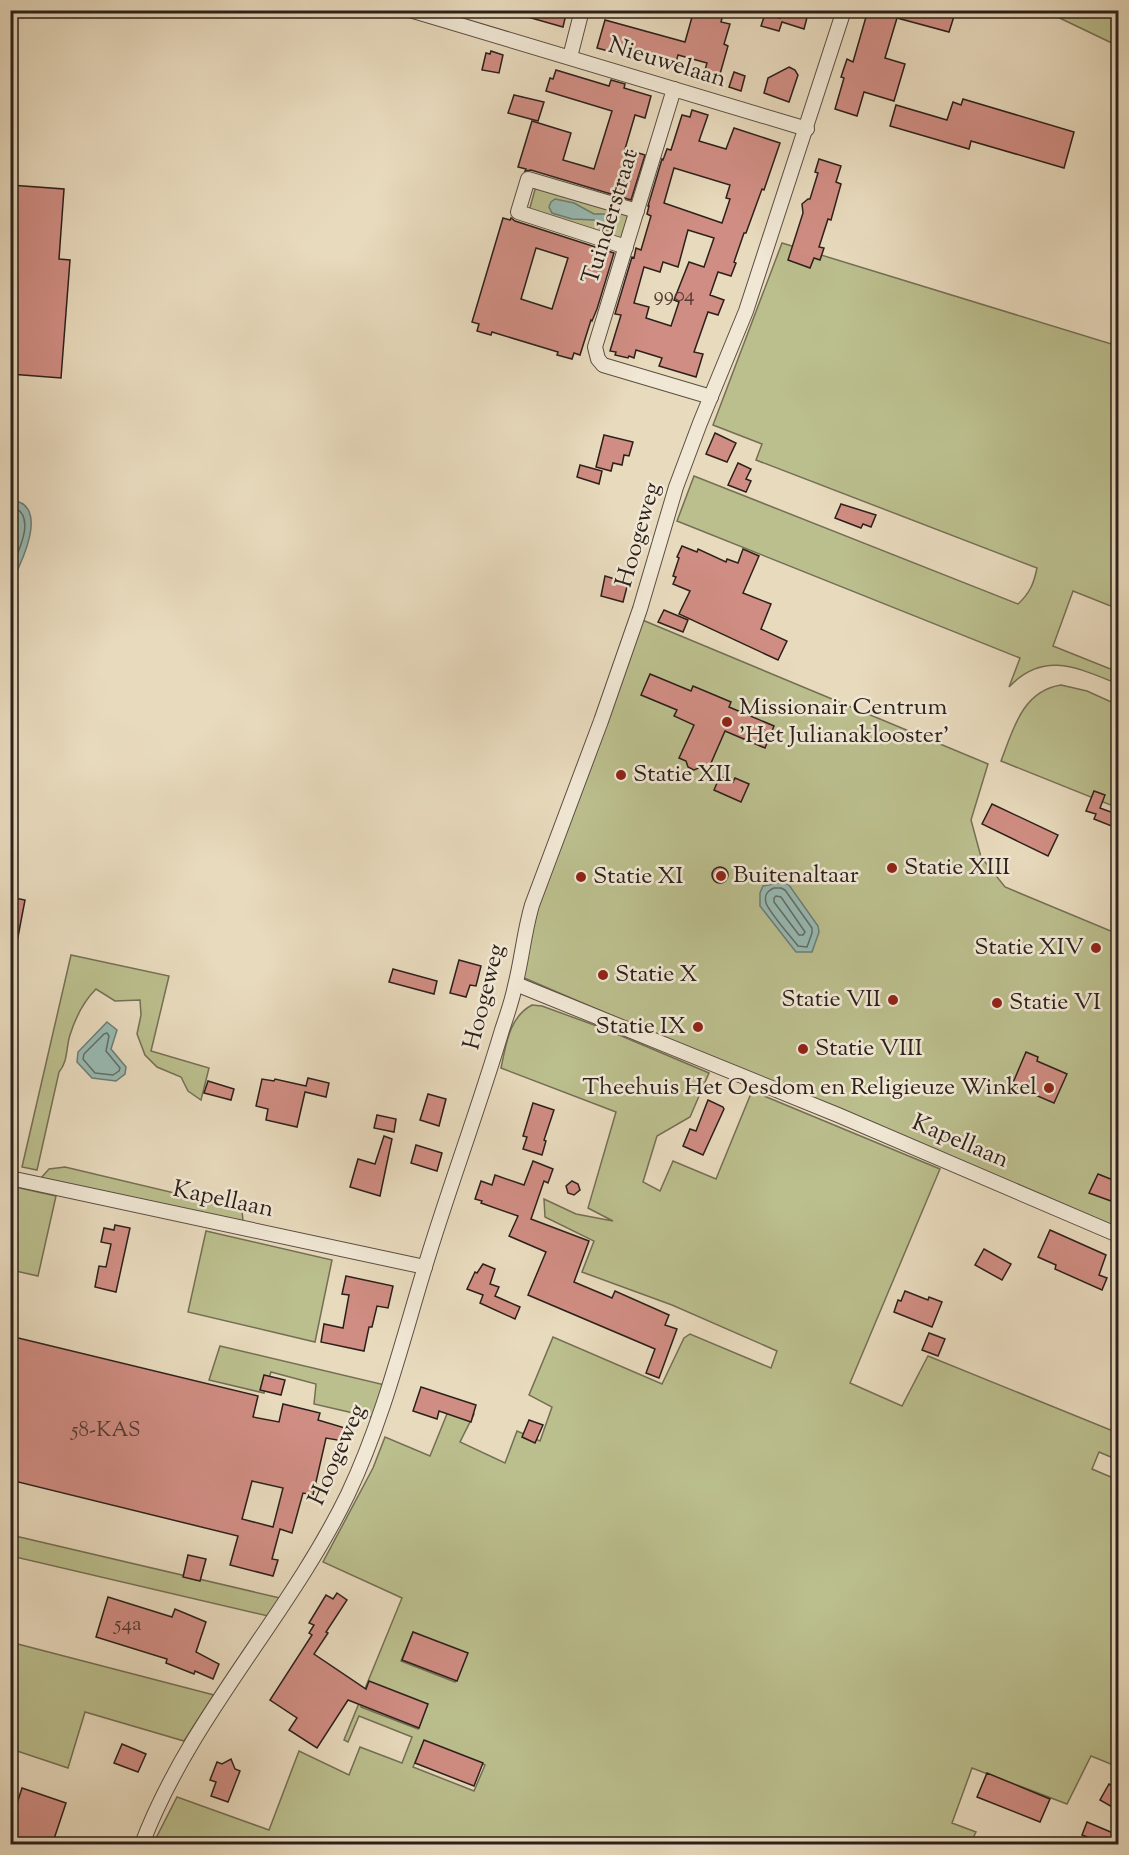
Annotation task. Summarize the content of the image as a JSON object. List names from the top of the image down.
{
  "streets": {
    "street": [
      "Nieuwelaan",
      "Tuinderstraat",
      "Hoogeweg",
      "Kapellaan"
    ]
  },
  "crossings": [
    ["Nieuwelaan", "Tuinderstraat"],
    ["Nieuwelaan", "Hoogeweg"],
    ["Tuinderstraat", "Hoogeweg"],
    ["Hoogeweg", "Kapellaan"]
  ],
  "places": [
    "Missionair Centrum 'Het Julianaklooster'",
    "Statie XII",
    "Statie XIII",
    "Buitenaltaar",
    "Statie XI",
    "Statie XIV",
    "Statie X",
    "Statie VII",
    "Statie VI",
    "Statie IX",
    "Statie VIII",
    "Theehuis Het Oesdom en Religieuze Winkel"
  ],
  "house_numbers": ["9904", "58-KAS", "54a"]
}
